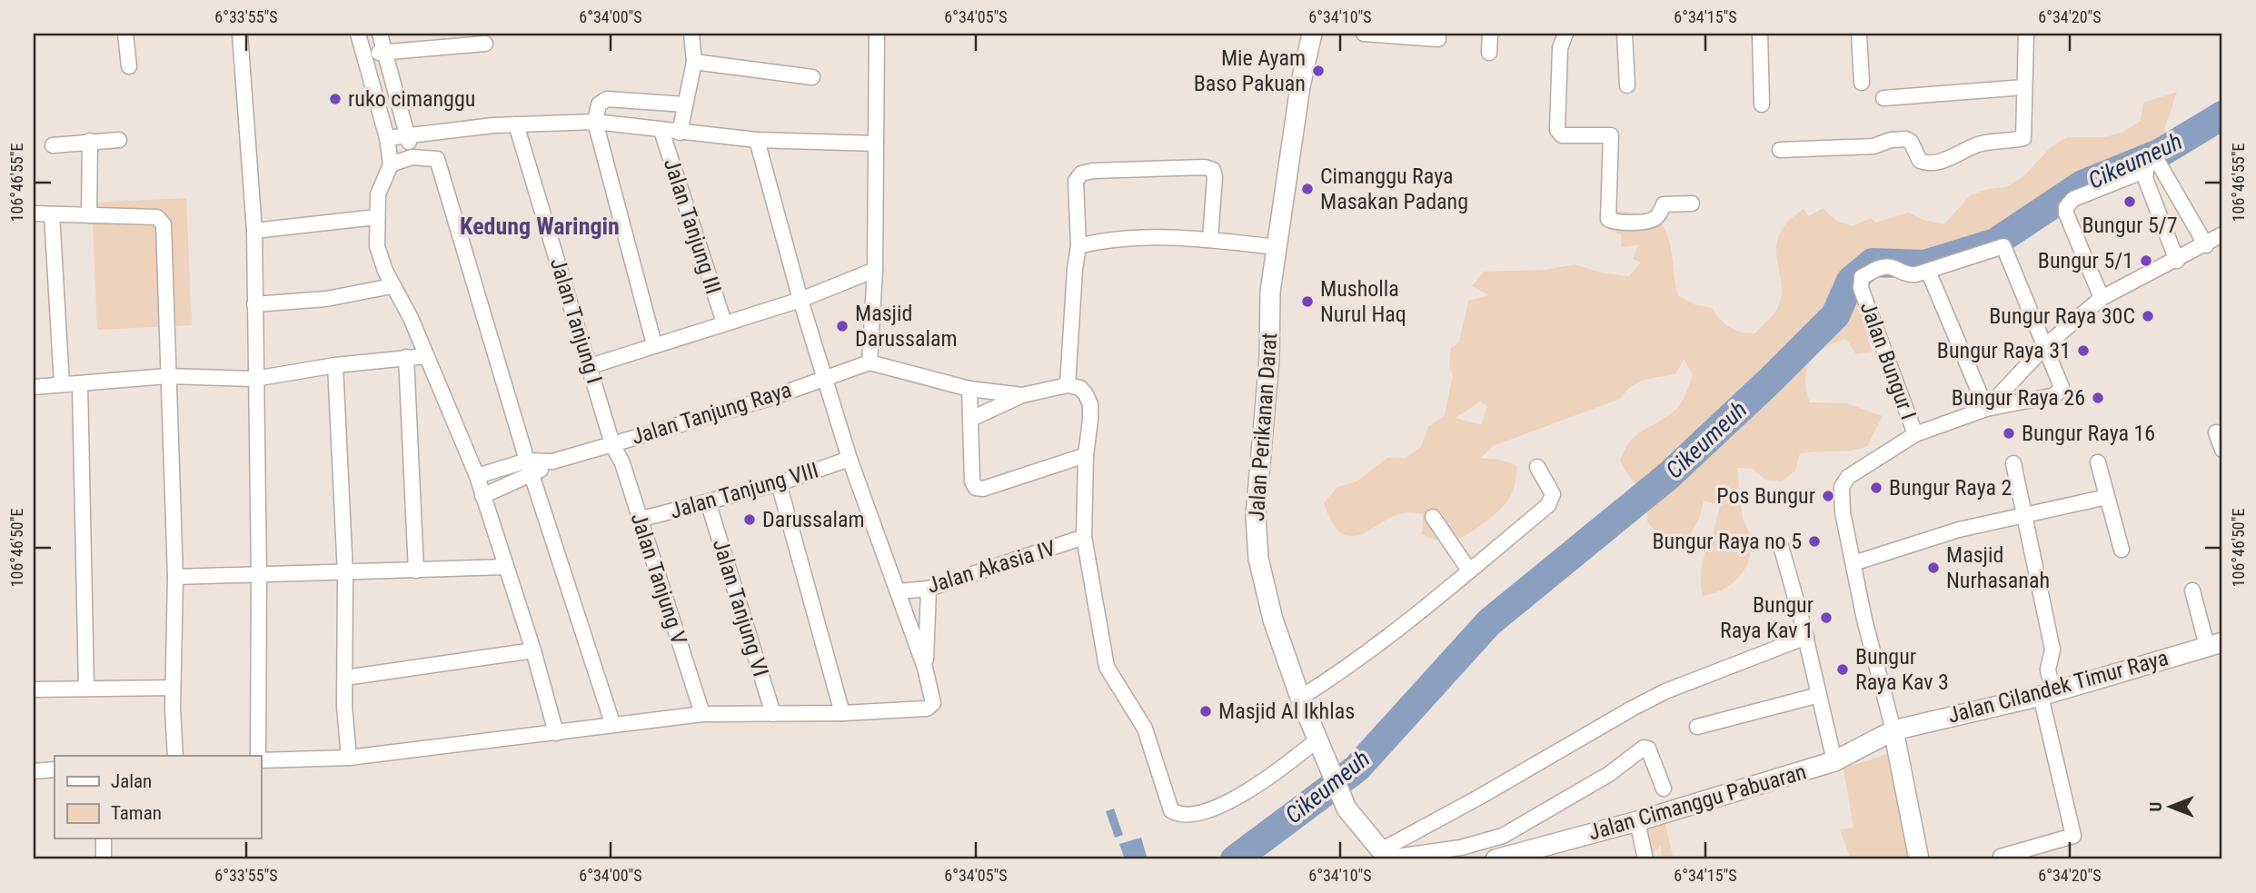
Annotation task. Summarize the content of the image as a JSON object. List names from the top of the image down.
{
  "streets": {
    "street": [
      "Jalan Tanjung III",
      "Jalan Tanjung I",
      "Jalan Bungur I",
      "Jalan Tanjung Raya",
      "Jalan Perikanan Darat",
      "Jalan Tanjung VIII",
      "Jalan Akasia IV",
      "Jalan Tanjung V",
      "Jalan Tanjung VI",
      "Jalan Cilandek Timur Raya",
      "Jalan Cimanggu Pabuaran"
    ]
  },
  "crossings": [
    ["Jalan Tanjung I", "Jalan Tanjung Raya"],
    ["Jalan Tanjung I", "Jalan Tanjung V"],
    ["Jalan Tanjung Raya", "Jalan Tanjung V"],
    ["Jalan Tanjung VIII", "Jalan Tanjung V"],
    ["Jalan Tanjung VIII", "Jalan Tanjung VI"],
    ["Jalan Cilandek Timur Raya", "Jalan Cimanggu Pabuaran"]
  ],
  "districts": ["Kedung Waringin"],
  "water": ["Cikeumeuh"],
  "places": [
    "Mie Ayam Baso Pakuan",
    "ruko cimanggu",
    "Cimanggu Raya Masakan Padang",
    "Bungur 5/7",
    "Bungur 5/1",
    "Musholla Nurul Haq",
    "Bungur Raya 30C",
    "Masjid Darussalam",
    "Bungur Raya 31",
    "Bungur Raya 26",
    "Bungur Raya 16",
    "Bungur Raya 2",
    "Pos Bungur",
    "Darussalam",
    "Bungur Raya no 5",
    "Masjid Nurhasanah",
    "Bungur Raya Kav 1",
    "Bungur Raya Kav 3",
    "Masjid Al Ikhlas"
  ],
  "legend": ["Jalan", "Taman"],
  "north": "left",
  "coordinates": [
    "6°33'55\"S",
    "6°34'00\"S",
    "6°34'05\"S",
    "6°34'10\"S",
    "6°34'15\"S",
    "6°34'20\"S",
    "106°46'55\"E",
    "106°46'50\"E"
  ]
}
